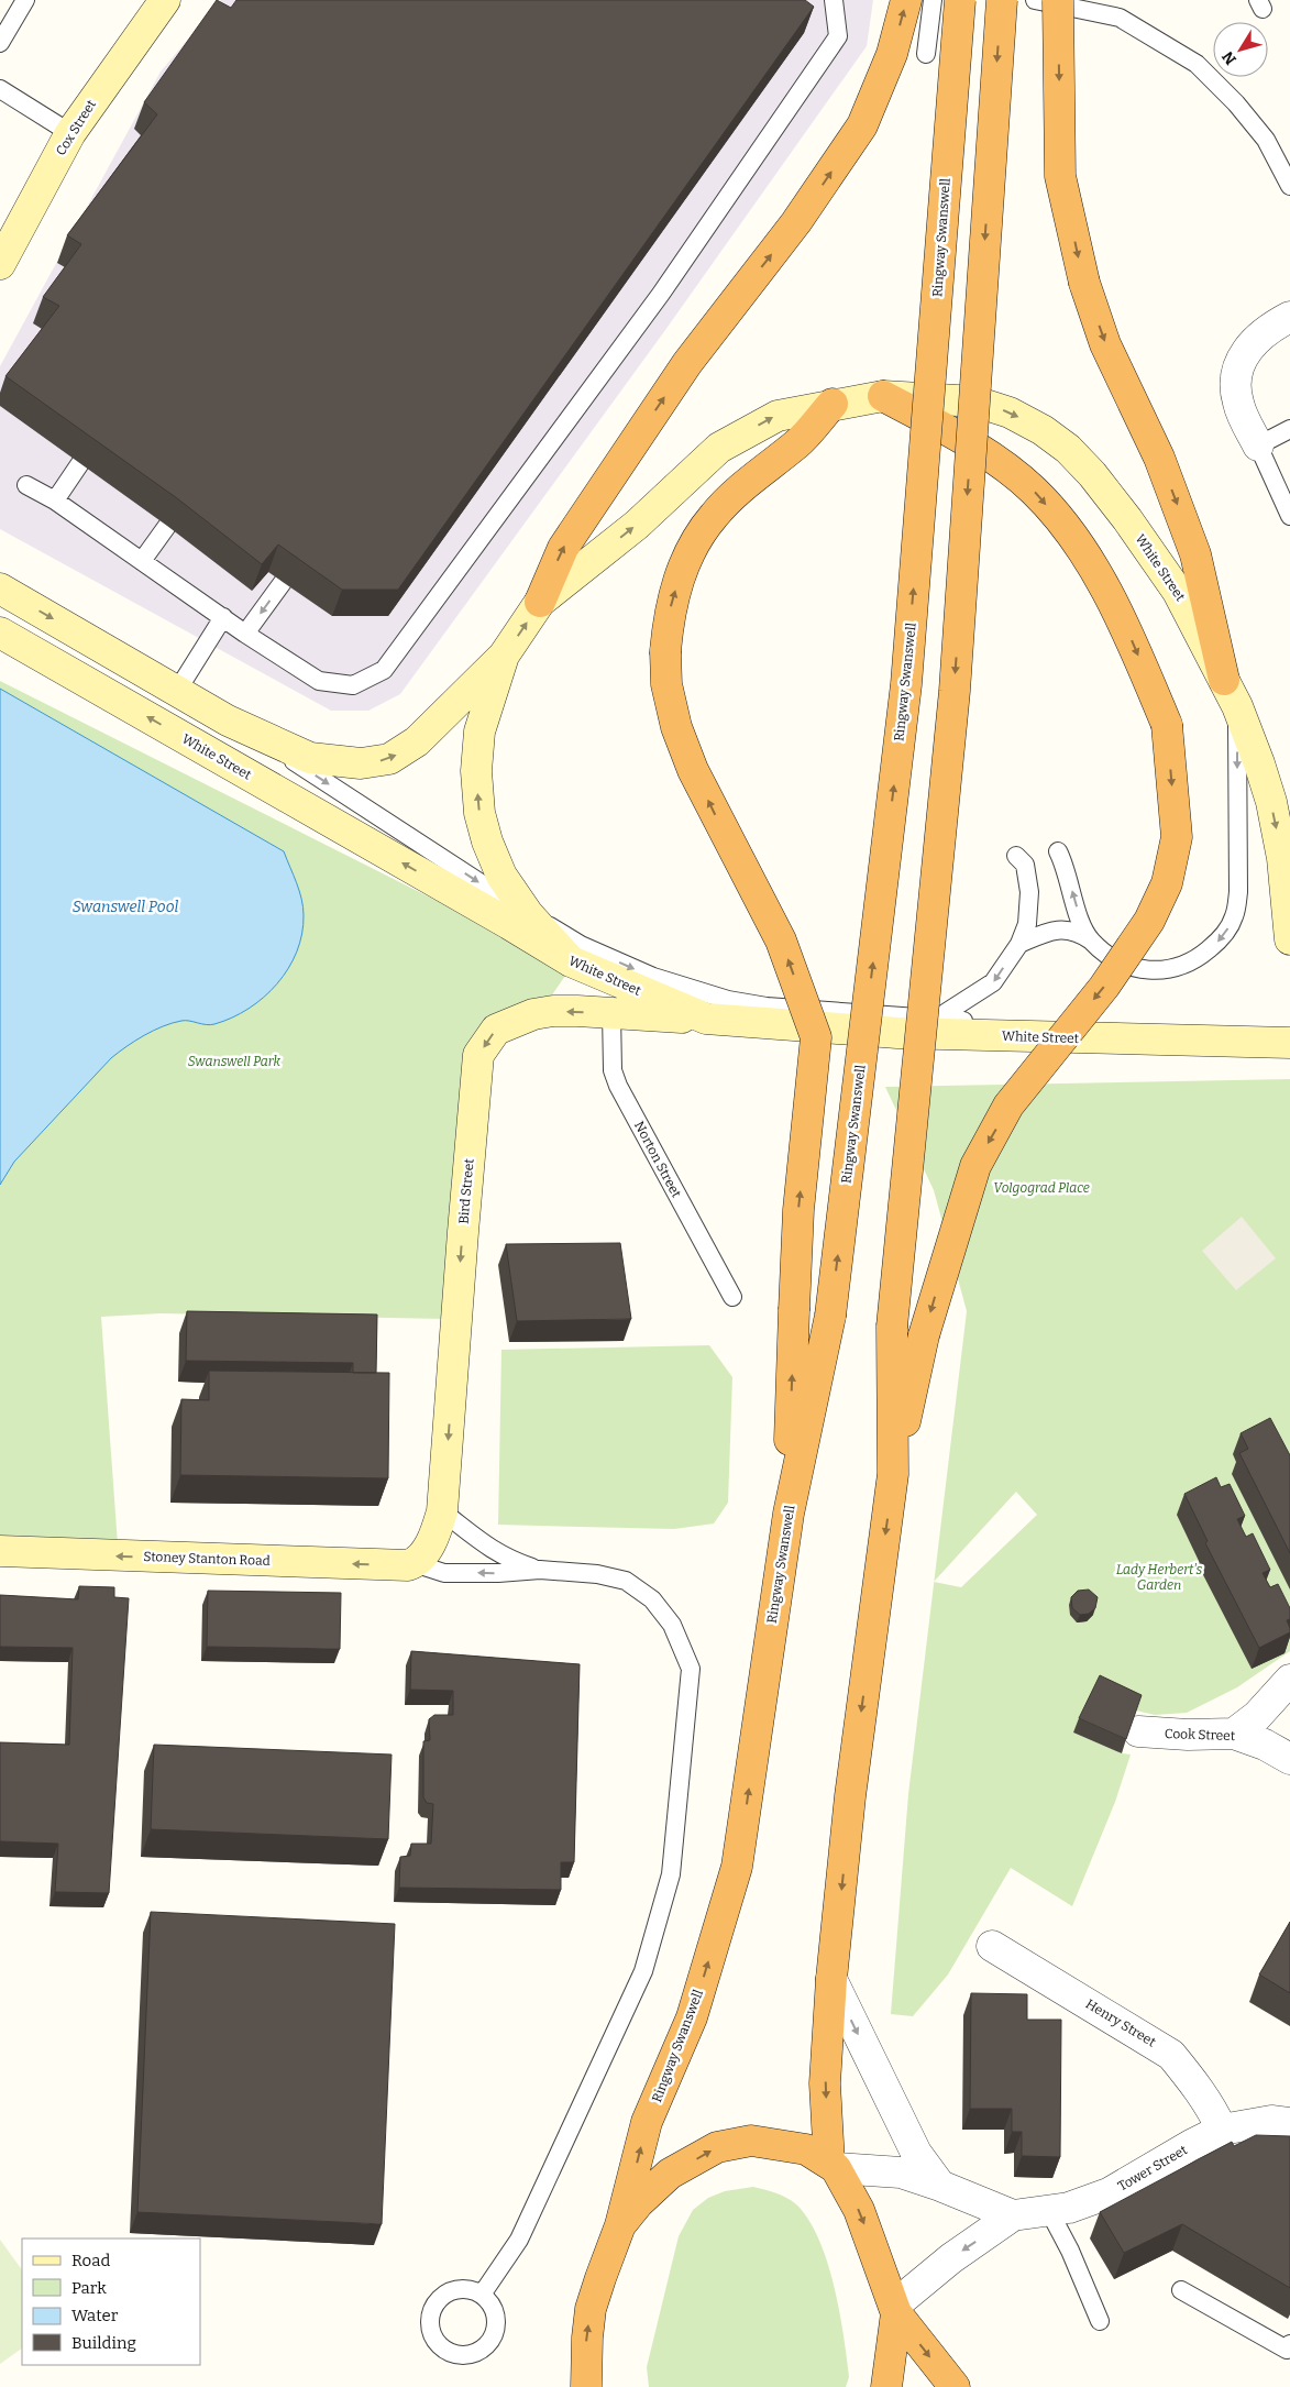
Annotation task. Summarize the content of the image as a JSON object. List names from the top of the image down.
{
  "streets": {
    "highway": ["Ringway Swanswell"],
    "main road": [
      "Cox Street",
      "White Street",
      "Bird Street",
      "Stoney Stanton Road"
    ],
    "street": ["Cook Street", "Henry Street", "Tower Street"],
    "lane": ["Norton Street"]
  },
  "crossings": [
    ["White Street", "Bird Street"],
    ["Norton Street", "Bird Street"],
    ["Bird Street", "Stoney Stanton Road"],
    ["Henry Street", "Tower Street"]
  ],
  "one_way": ["Bird Street", "Stoney Stanton Road"],
  "water": ["Swanswell Pool"],
  "parks": ["Swanswell Park", "Volgograd Place", "Lady Herbert's Garden"],
  "legend": [
    "Road",
    "Park",
    "Water",
    "Building"
  ],
  "north": "bottom left"
}
